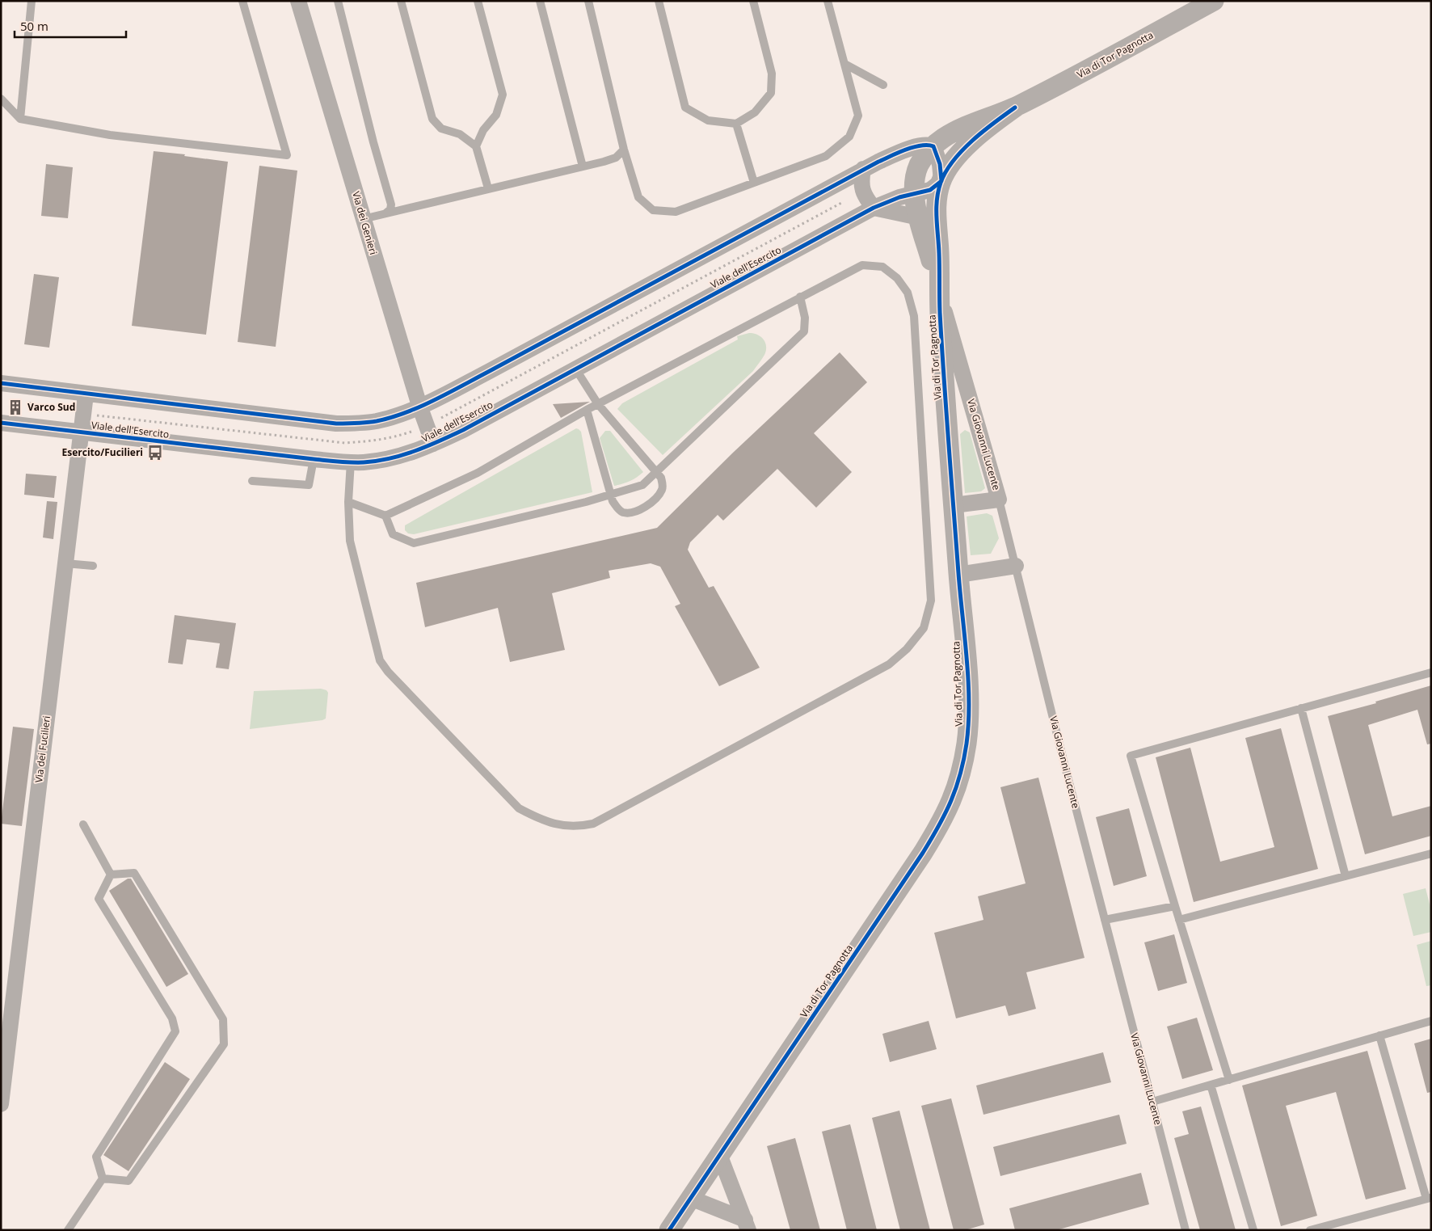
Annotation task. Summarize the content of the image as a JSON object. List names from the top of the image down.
{
  "streets": {
    "street": [
      "Via di Tor Pagnotta",
      "Via dei Genieri",
      "Viale dell'Esercito",
      "Via Giovanni Lucente",
      "Via dei Fucilieri"
    ]
  },
  "crossings": [
    ["Via di Tor Pagnotta", "Viale dell'Esercito"],
    ["Via di Tor Pagnotta", "Via Giovanni Lucente"],
    ["Via dei Genieri", "Viale dell'Esercito"],
    ["Viale dell'Esercito", "Via dei Fucilieri"]
  ],
  "places": {
    "building": ["Varco Sud"],
    "bus stop": ["Esercito/Fucilieri"]
  },
  "scale_bar": "50 m"
}
